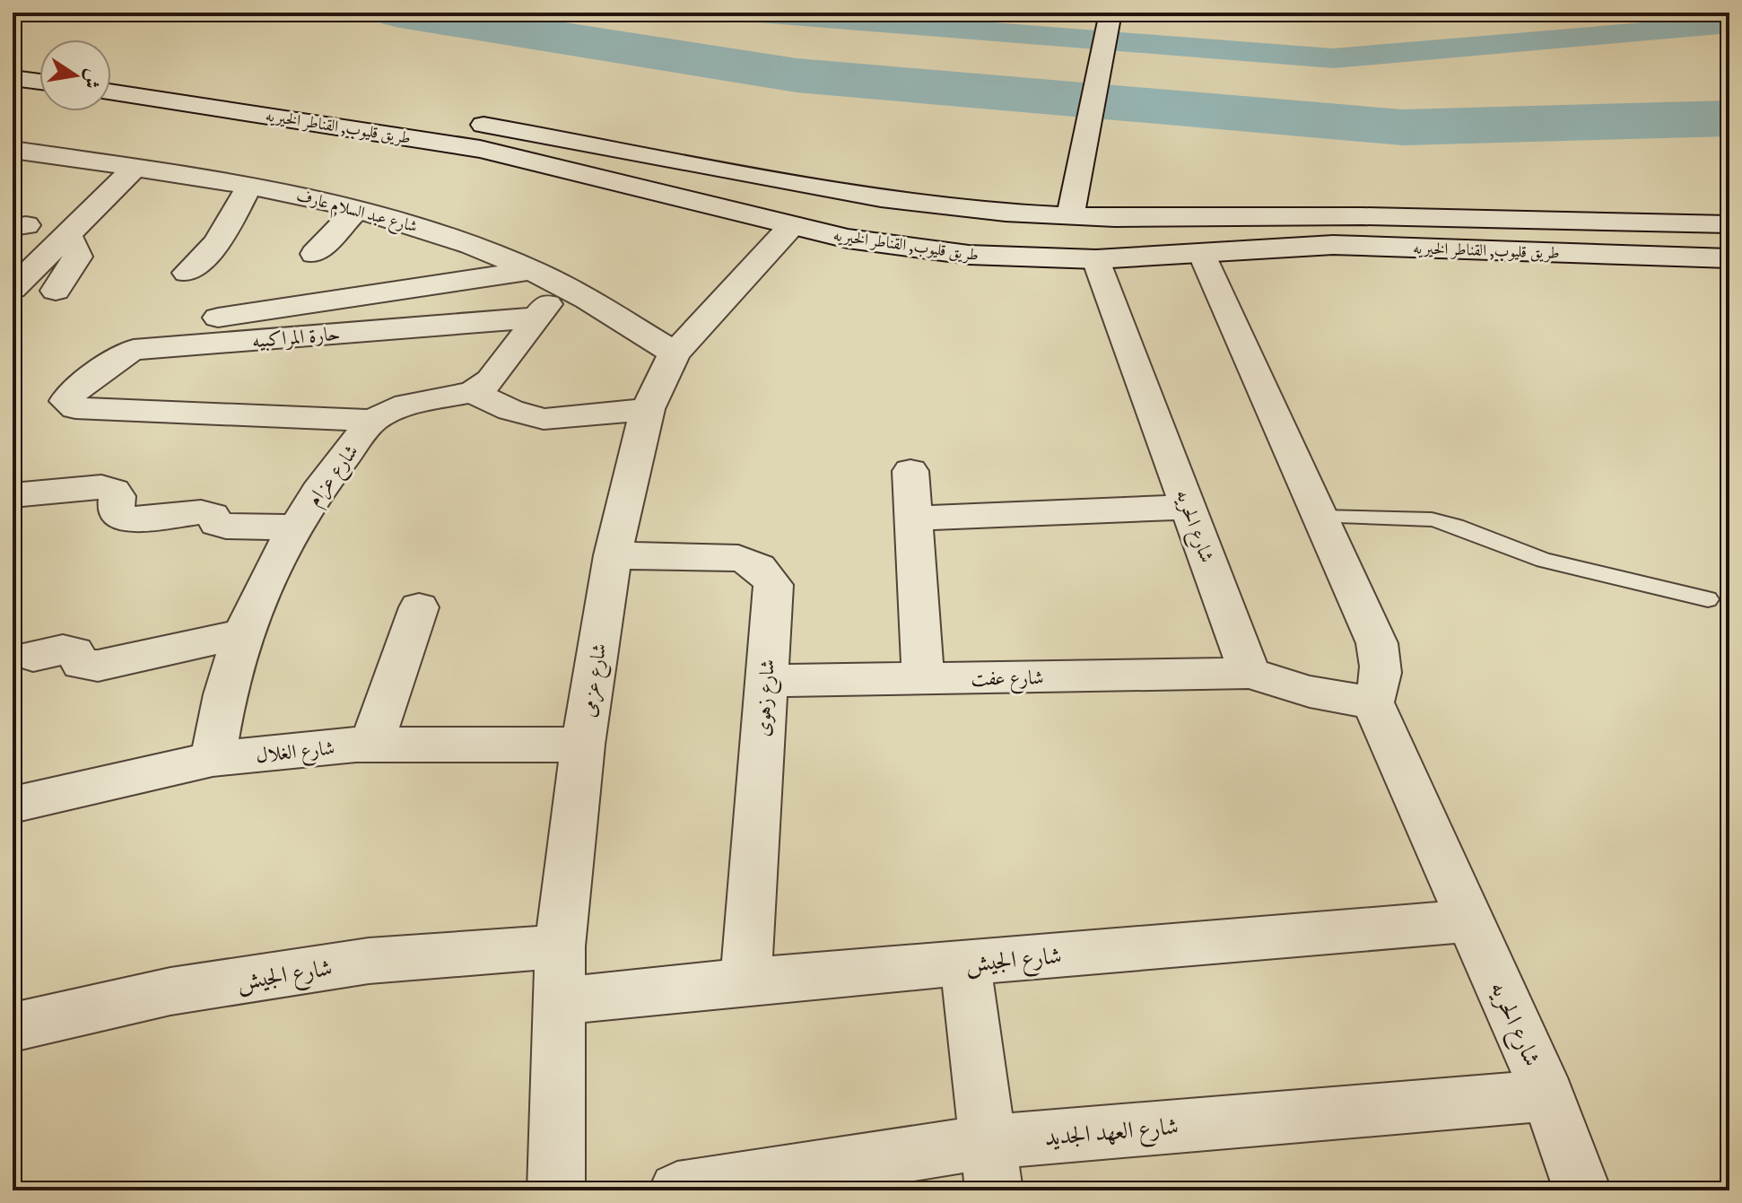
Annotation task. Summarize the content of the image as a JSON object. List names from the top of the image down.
{
  "streets": {
    "street": [
      "طريق قليوب, القناطر الخيريه",
      "شارع عبد السلام عارف",
      "حارة المراكبيه",
      "شارع عزام",
      "شارع الحريه",
      "شارع عفت",
      "شارع عزمى",
      "شارع زهوى",
      "شارع الغلال",
      "شارع الجيش",
      "شارع العهد الجديد"
    ]
  },
  "crossings": [
    ["طريق قليوب, القناطر الخيريه", "شارع الحريه"],
    ["طريق قليوب, القناطر الخيريه", "شارع عزمى"],
    ["شارع عبد السلام عارف", "شارع عزمى"],
    ["حارة المراكبيه", "شارع عزام"],
    ["شارع عزام", "شارع الغلال"],
    ["شارع الحريه", "شارع عفت"],
    ["شارع الحريه", "شارع الجيش"],
    ["شارع الحريه", "شارع العهد الجديد"],
    ["شارع عفت", "شارع زهوى"],
    ["شارع عزمى", "شارع زهوى"],
    ["شارع عزمى", "شارع الغلال"],
    ["شارع عزمى", "شارع الجيش"],
    ["شارع زهوى", "شارع الجيش"]
  ],
  "north": "right"
}
